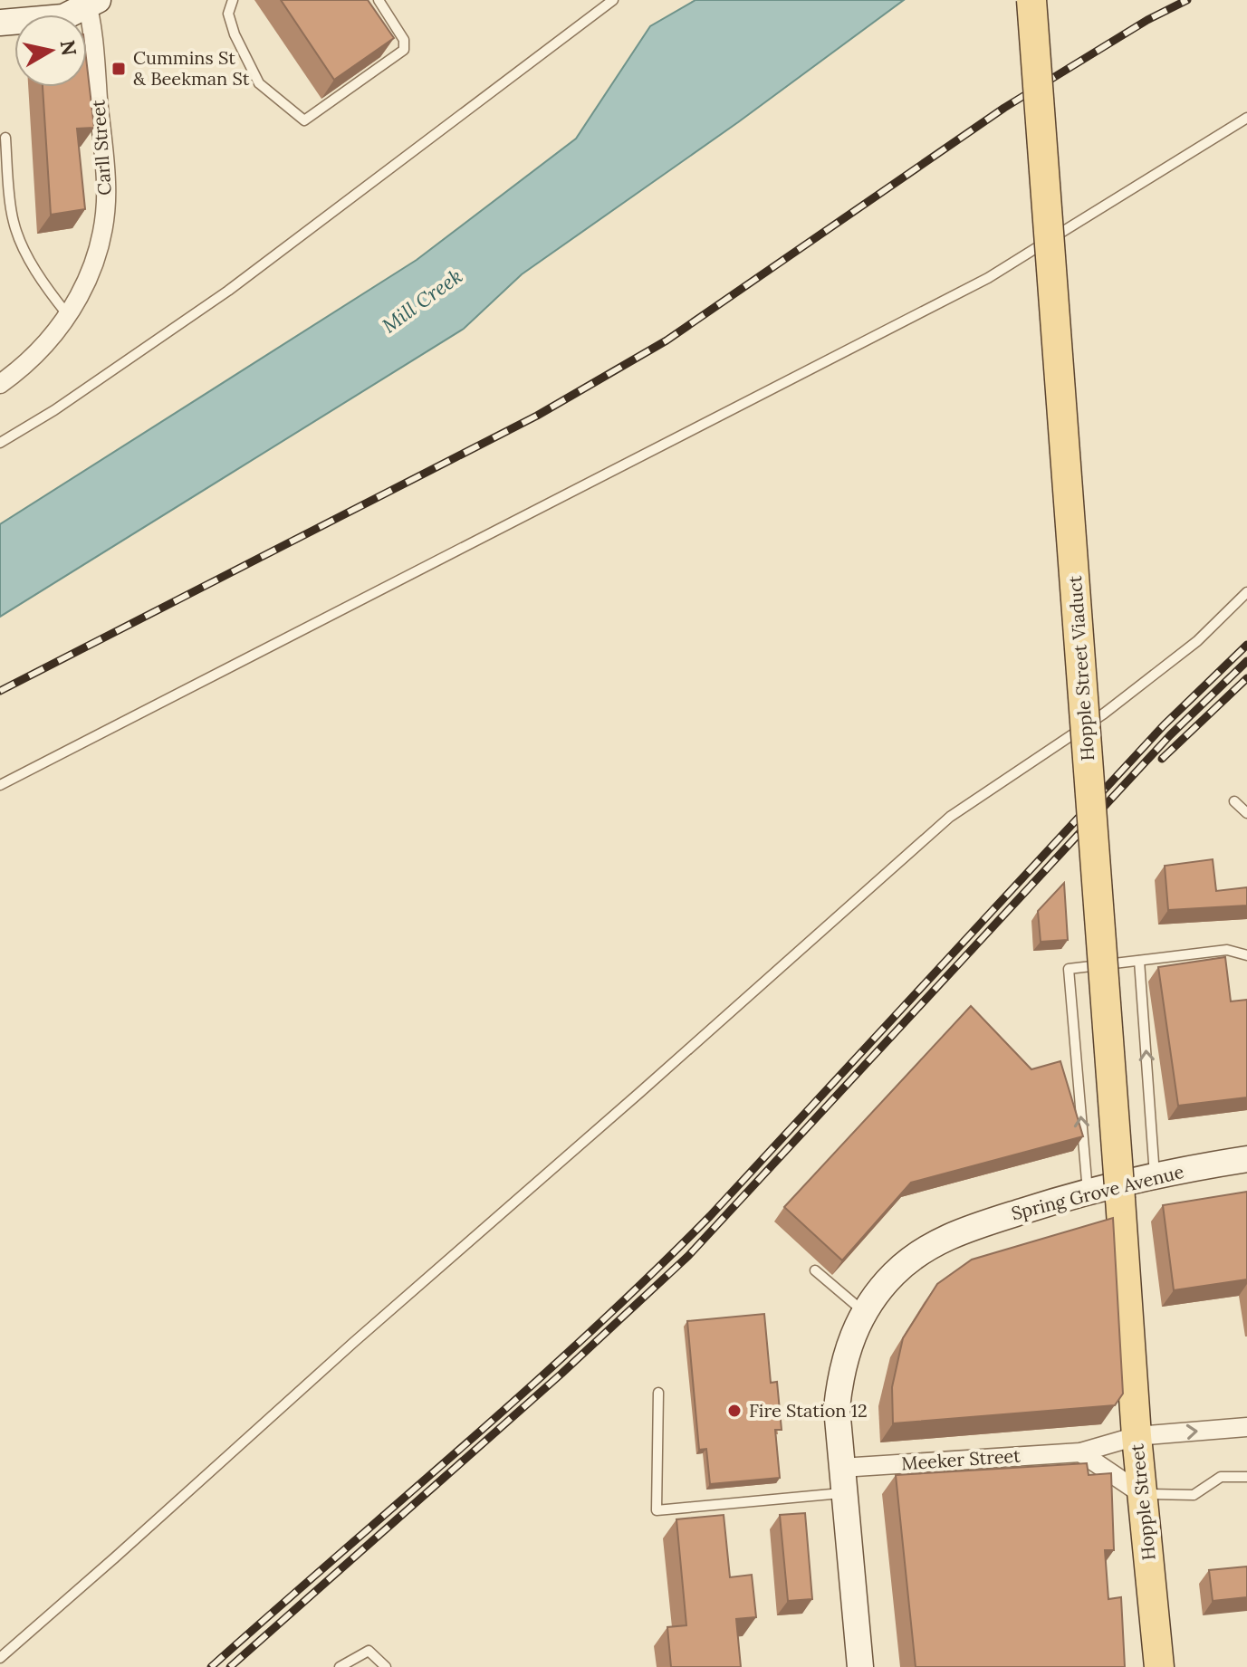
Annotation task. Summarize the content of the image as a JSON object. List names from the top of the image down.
{
  "streets": {
    "main road": ["Hopple Street Viaduct", "Spring Grove Avenue", "Hopple Street"],
    "street": ["Carll Street", "Meeker Street"]
  },
  "crossings": [
    ["Hopple Street Viaduct", "Hopple Street"],
    ["Spring Grove Avenue", "Meeker Street"],
    ["Meeker Street", "Hopple Street"]
  ],
  "water": ["Mill Creek"],
  "places": {
    "transit": ["Cummins St & Beekman St"],
    "other": ["Fire Station 12"]
  },
  "north": "right"
}
